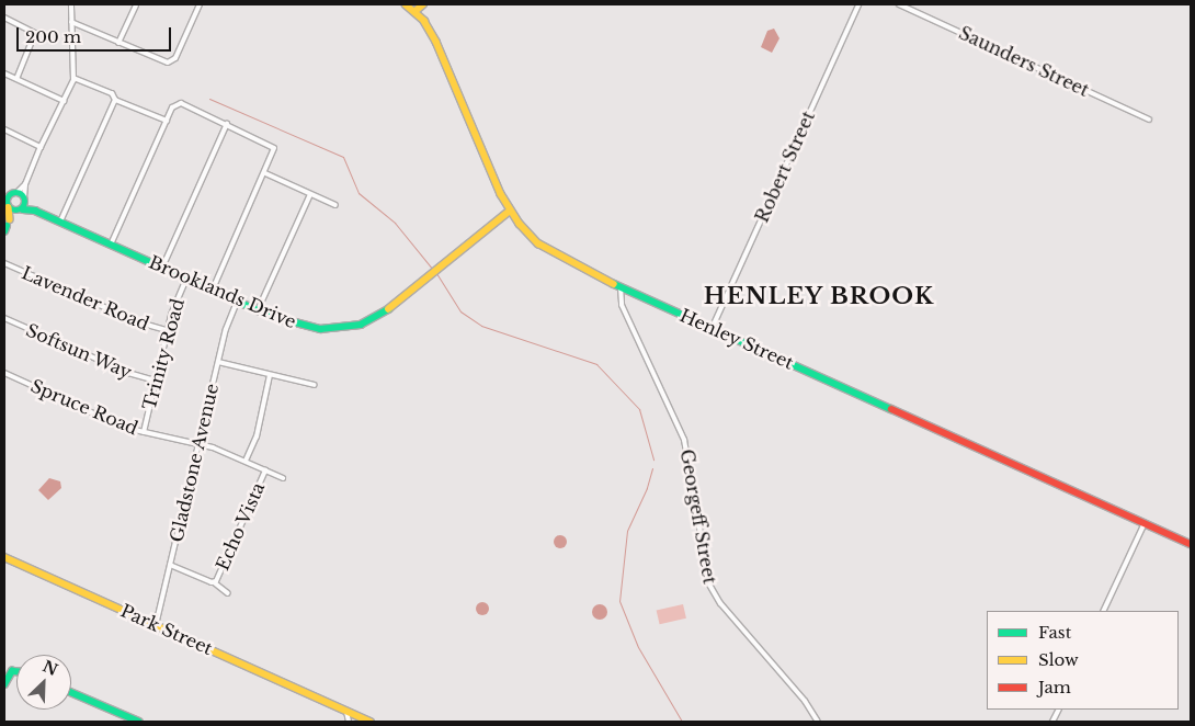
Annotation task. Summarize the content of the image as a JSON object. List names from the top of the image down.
{
  "streets": {
    "street": [
      "Saunders Street",
      "Robert Street",
      "Brooklands Drive",
      "Lavender Road",
      "Henley Street",
      "Softsun Way",
      "Trinity Road",
      "Spruce Road",
      "Gladstone Avenue",
      "Georgeff Street",
      "Echo Vista",
      "Park Street"
    ]
  },
  "crossings": [
    ["Robert Street", "Henley Street"],
    ["Brooklands Drive", "Henley Street"],
    ["Brooklands Drive", "Trinity Road"],
    ["Brooklands Drive", "Gladstone Avenue"],
    ["Lavender Road", "Trinity Road"],
    ["Henley Street", "Georgeff Street"],
    ["Softsun Way", "Trinity Road"],
    ["Trinity Road", "Spruce Road"],
    ["Spruce Road", "Gladstone Avenue"],
    ["Spruce Road", "Echo Vista"],
    ["Gladstone Avenue", "Echo Vista"],
    ["Gladstone Avenue", "Park Street"]
  ],
  "districts": ["HENLEY BROOK"],
  "legend": ["Fast", "Slow", "Jam"],
  "scale_bar": "200 m",
  "north": "top right"
}
